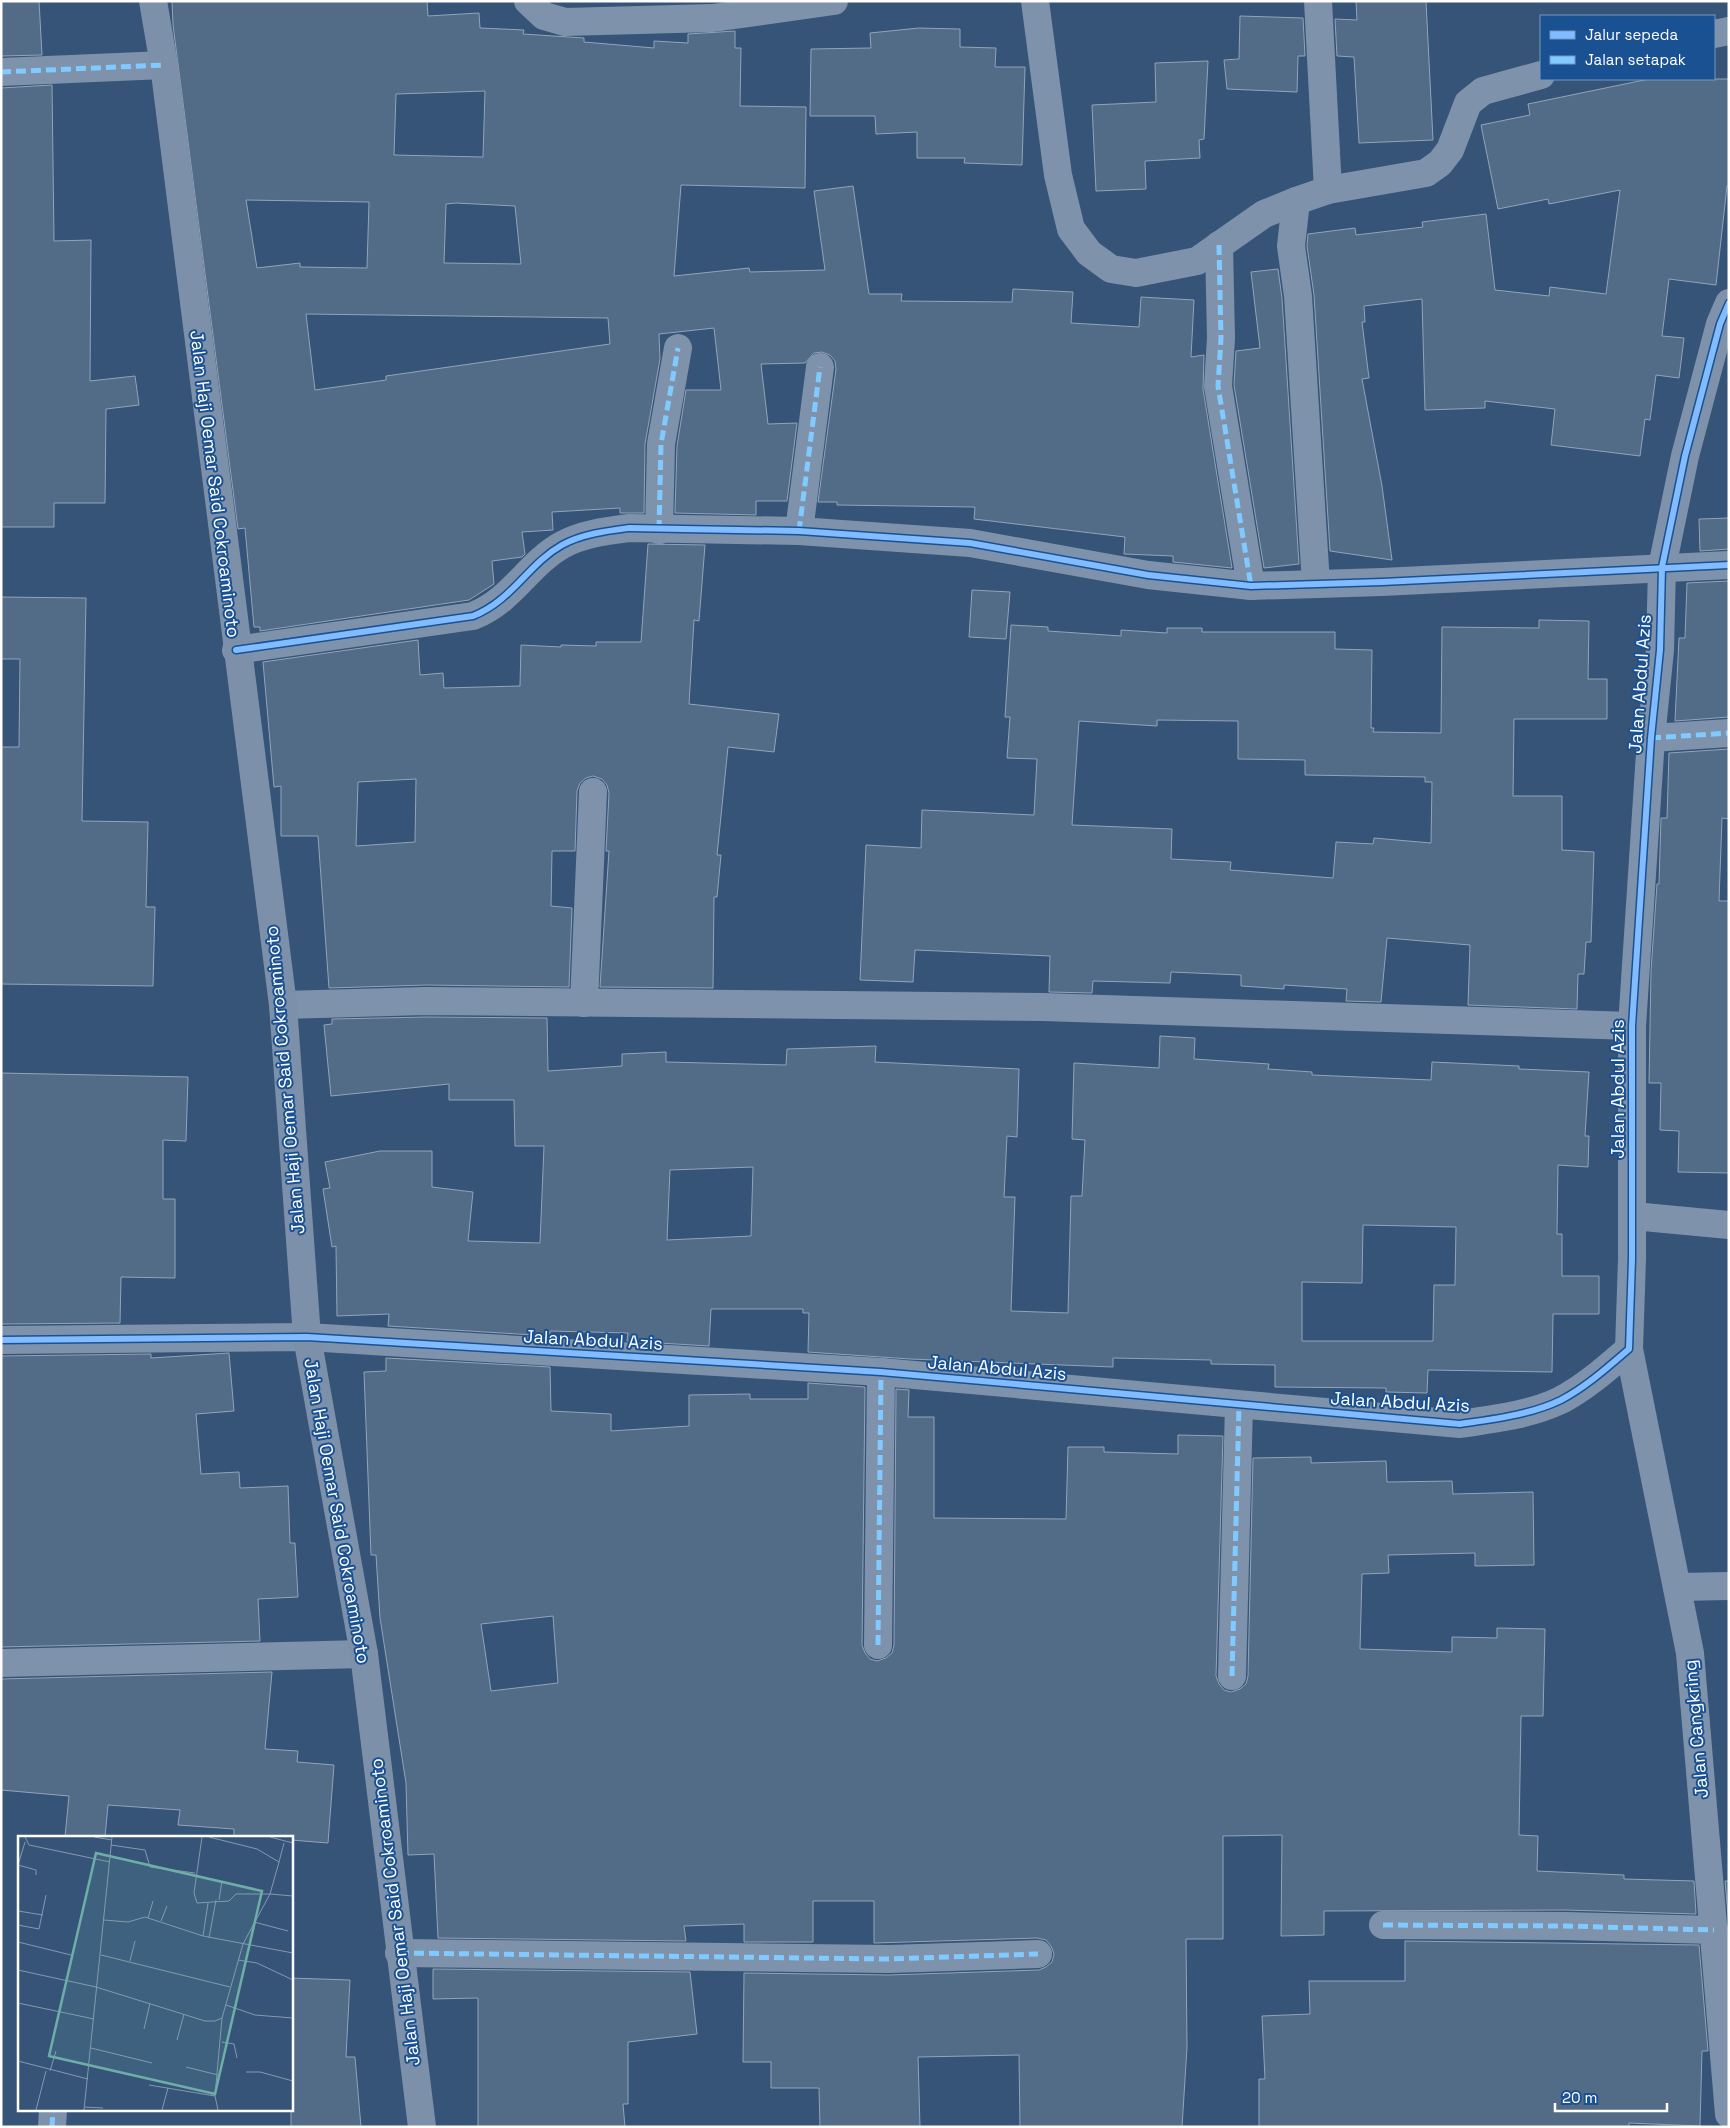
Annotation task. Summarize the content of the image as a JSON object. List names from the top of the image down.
{
  "streets": {
    "main road": ["Jalan Haji Oemar Said Cokroaminoto"],
    "street": ["Jalan Abdul Azis", "Jalan Cangkring"]
  },
  "crossings": [
    ["Jalan Haji Oemar Said Cokroaminoto", "Jalan Abdul Azis"],
    ["Jalan Abdul Azis", "Jalan Cangkring"]
  ],
  "legend": ["Jalur sepeda", "Jalan setapak"],
  "scale_bar": "20 m"
}
